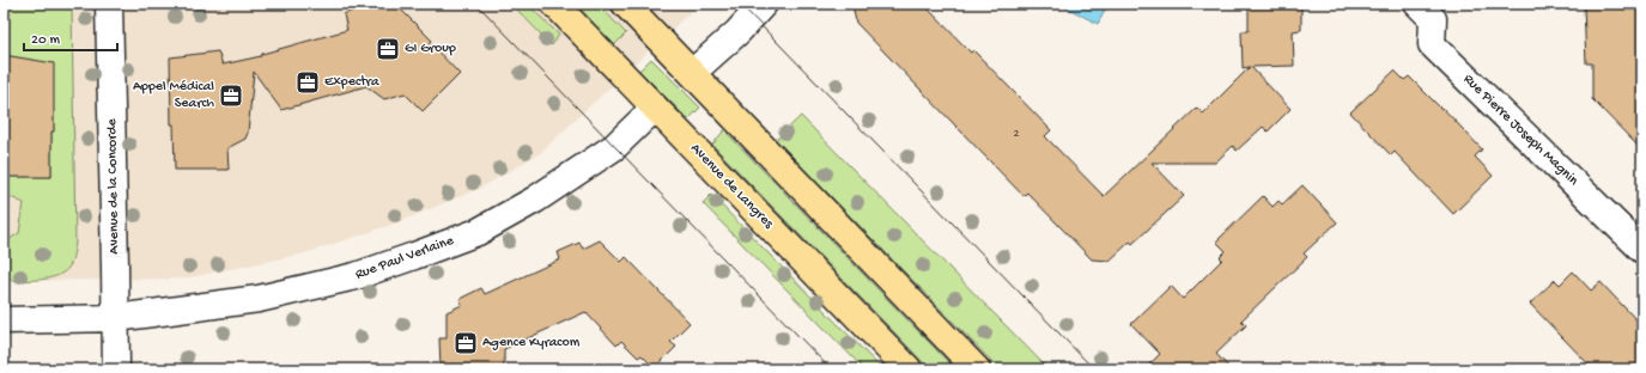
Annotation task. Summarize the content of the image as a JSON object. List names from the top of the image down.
{
  "streets": {
    "main road": ["Avenue de Langres"],
    "street": ["Rue Pierre Joseph Magnin", "Avenue de la Concorde", "Rue Paul Verlaine"]
  },
  "crossings": [
    ["Avenue de la Concorde", "Rue Paul Verlaine"],
    ["Avenue de Langres", "Rue Paul Verlaine"]
  ],
  "places": {
    "office": [
      "GI Group",
      "Expectra",
      "Appel Médical Search",
      "Agence Kyracom"
    ]
  },
  "house_numbers": ["2"],
  "scale_bar": "20 m"
}
